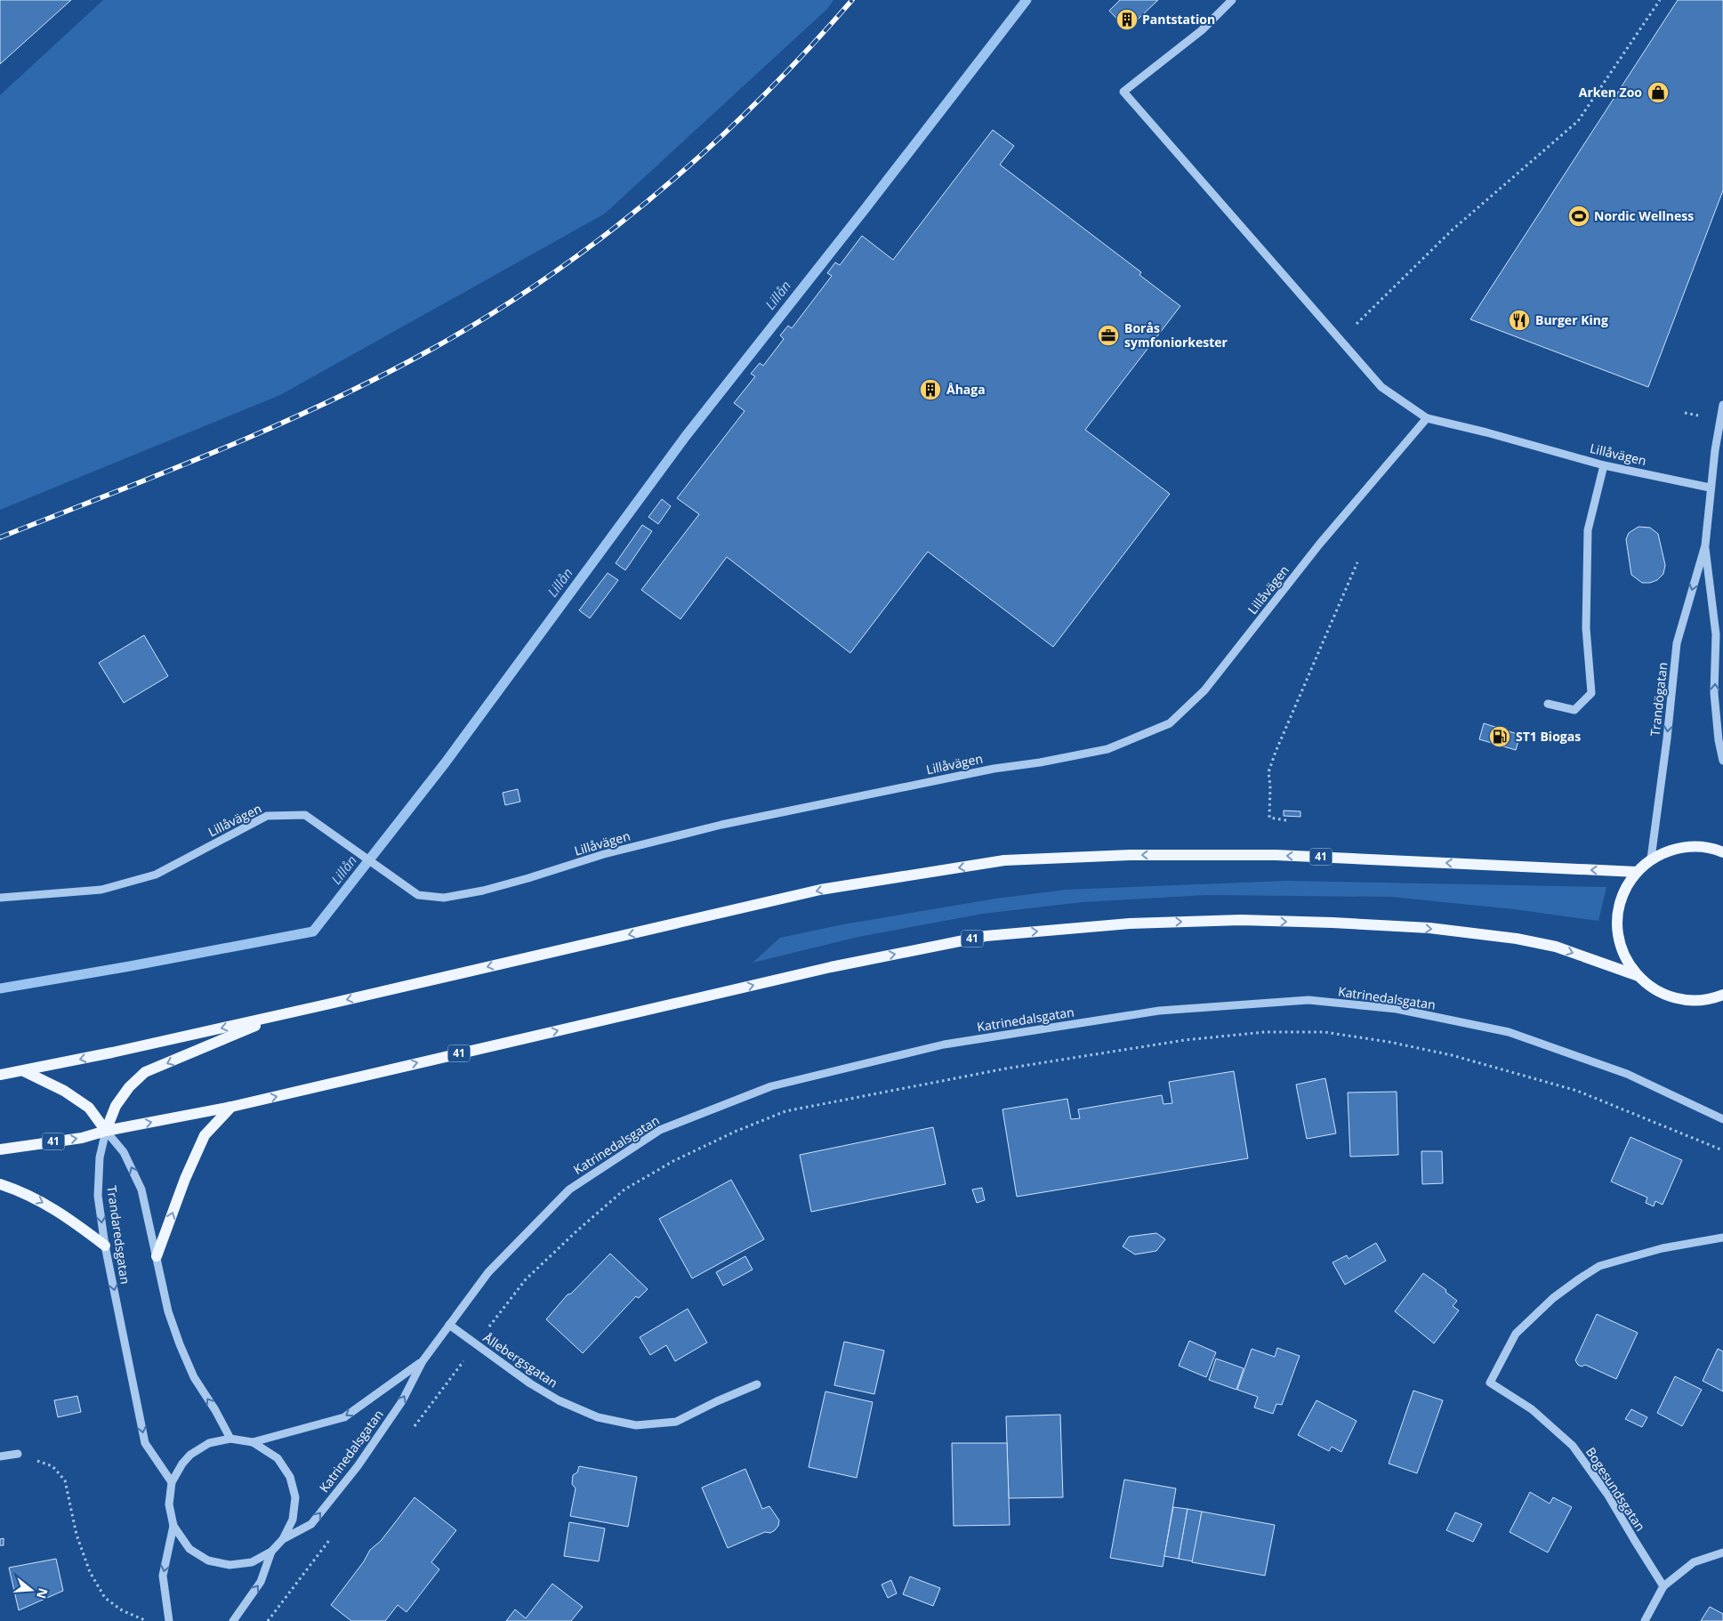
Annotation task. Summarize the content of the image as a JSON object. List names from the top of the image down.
{
  "streets": {
    "main road": ["41"],
    "street": [
      "Lillåvägen",
      "Trandögatan",
      "Katrinedalsgatan",
      "Trandaredsgatan",
      "Ållebergsgatan",
      "Bogesundsgatan"
    ]
  },
  "crossings": [
    ["Lillåvägen", "Trandögatan"],
    ["Trandögatan", "41"],
    ["41", "Trandaredsgatan"],
    ["Katrinedalsgatan", "Trandaredsgatan"],
    ["Katrinedalsgatan", "Ållebergsgatan"]
  ],
  "water": ["Lillån"],
  "places": {
    "building": ["Pantstation", "Åhaga"],
    "shop": ["Arken Zoo"],
    "sports": ["Nordic Wellness"],
    "restaurant": ["Burger King"],
    "office": ["Borås symfoniorkester"],
    "fuel station": ["ST1 Biogas"]
  },
  "north": "right"
}
